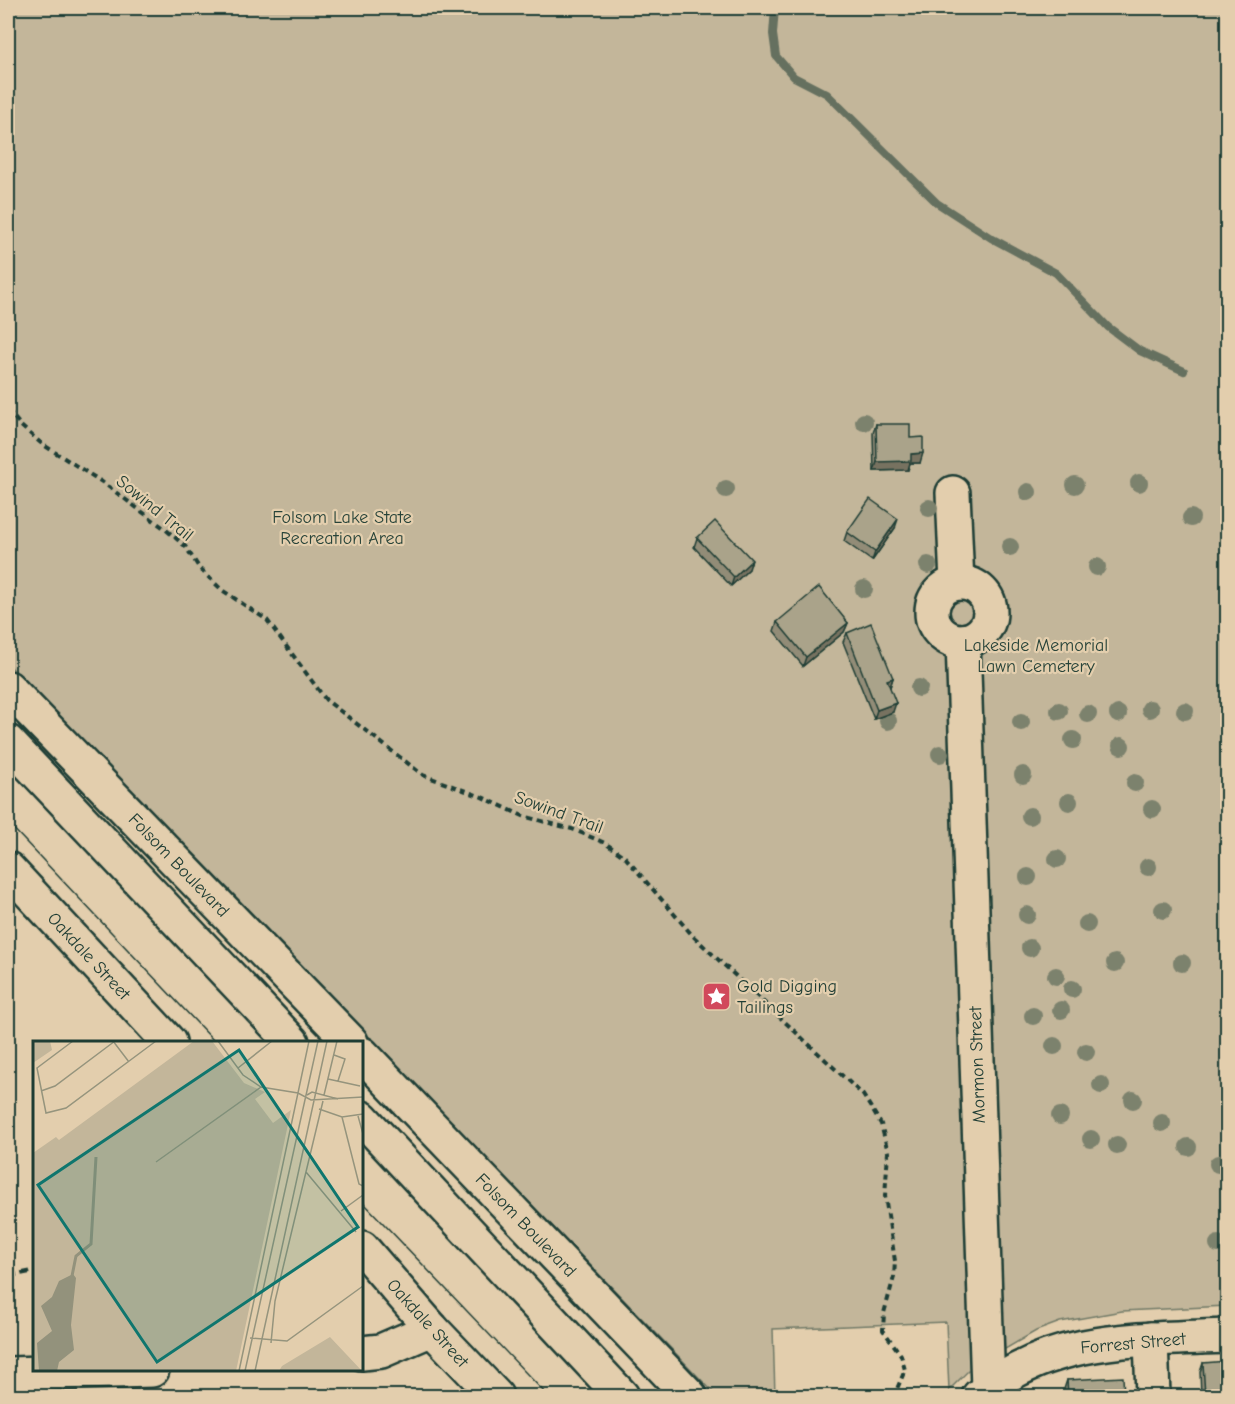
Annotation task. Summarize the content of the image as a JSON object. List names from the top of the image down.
{
  "streets": {
    "main road": [
      "Folsom Boulevard",
      "Oakdale Street",
      "Mormon Street",
      "Forrest Street"
    ],
    "path": ["Sowind Trail"]
  },
  "crossings": [
    ["Mormon Street", "Forrest Street"]
  ],
  "parks": ["Folsom Lake State Recreation Area", "Lakeside Memorial Lawn Cemetery"],
  "places": {
    "place": ["Gold Digging Tailings"]
  }
}
